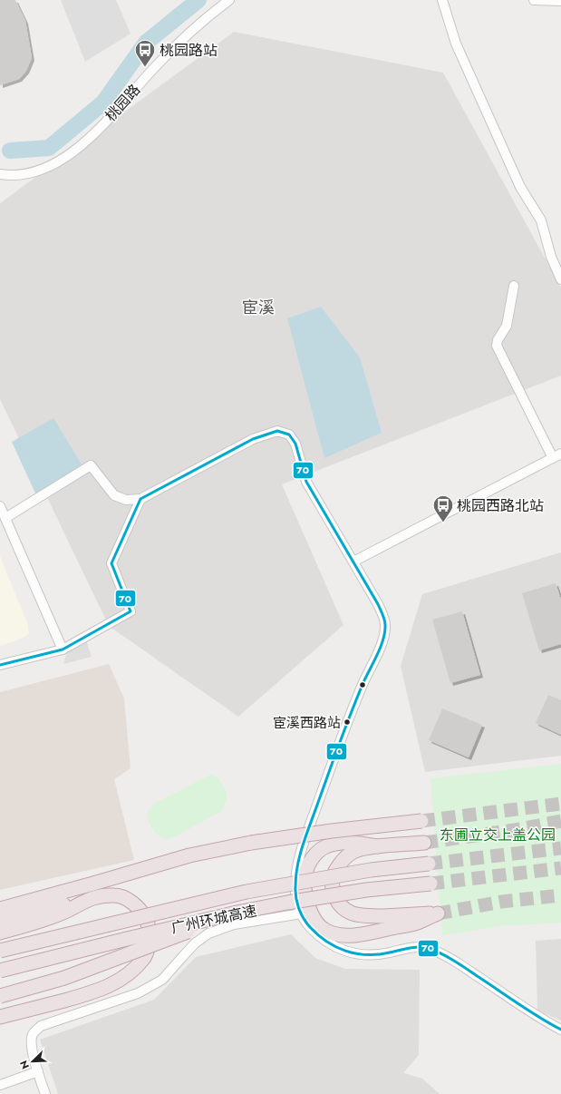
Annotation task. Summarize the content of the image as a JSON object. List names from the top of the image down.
{
  "streets": {
    "highway": ["广州环城高速"],
    "street": ["桃园路"]
  },
  "districts": ["宦溪"],
  "parks": ["东圃立交上盖公园"],
  "places": {
    "bus stop": ["桃园路站", "桃园西路北站"],
    "other": ["宦溪西路站"]
  },
  "lines": ["transit line 70"],
  "north": "bottom left"
}
